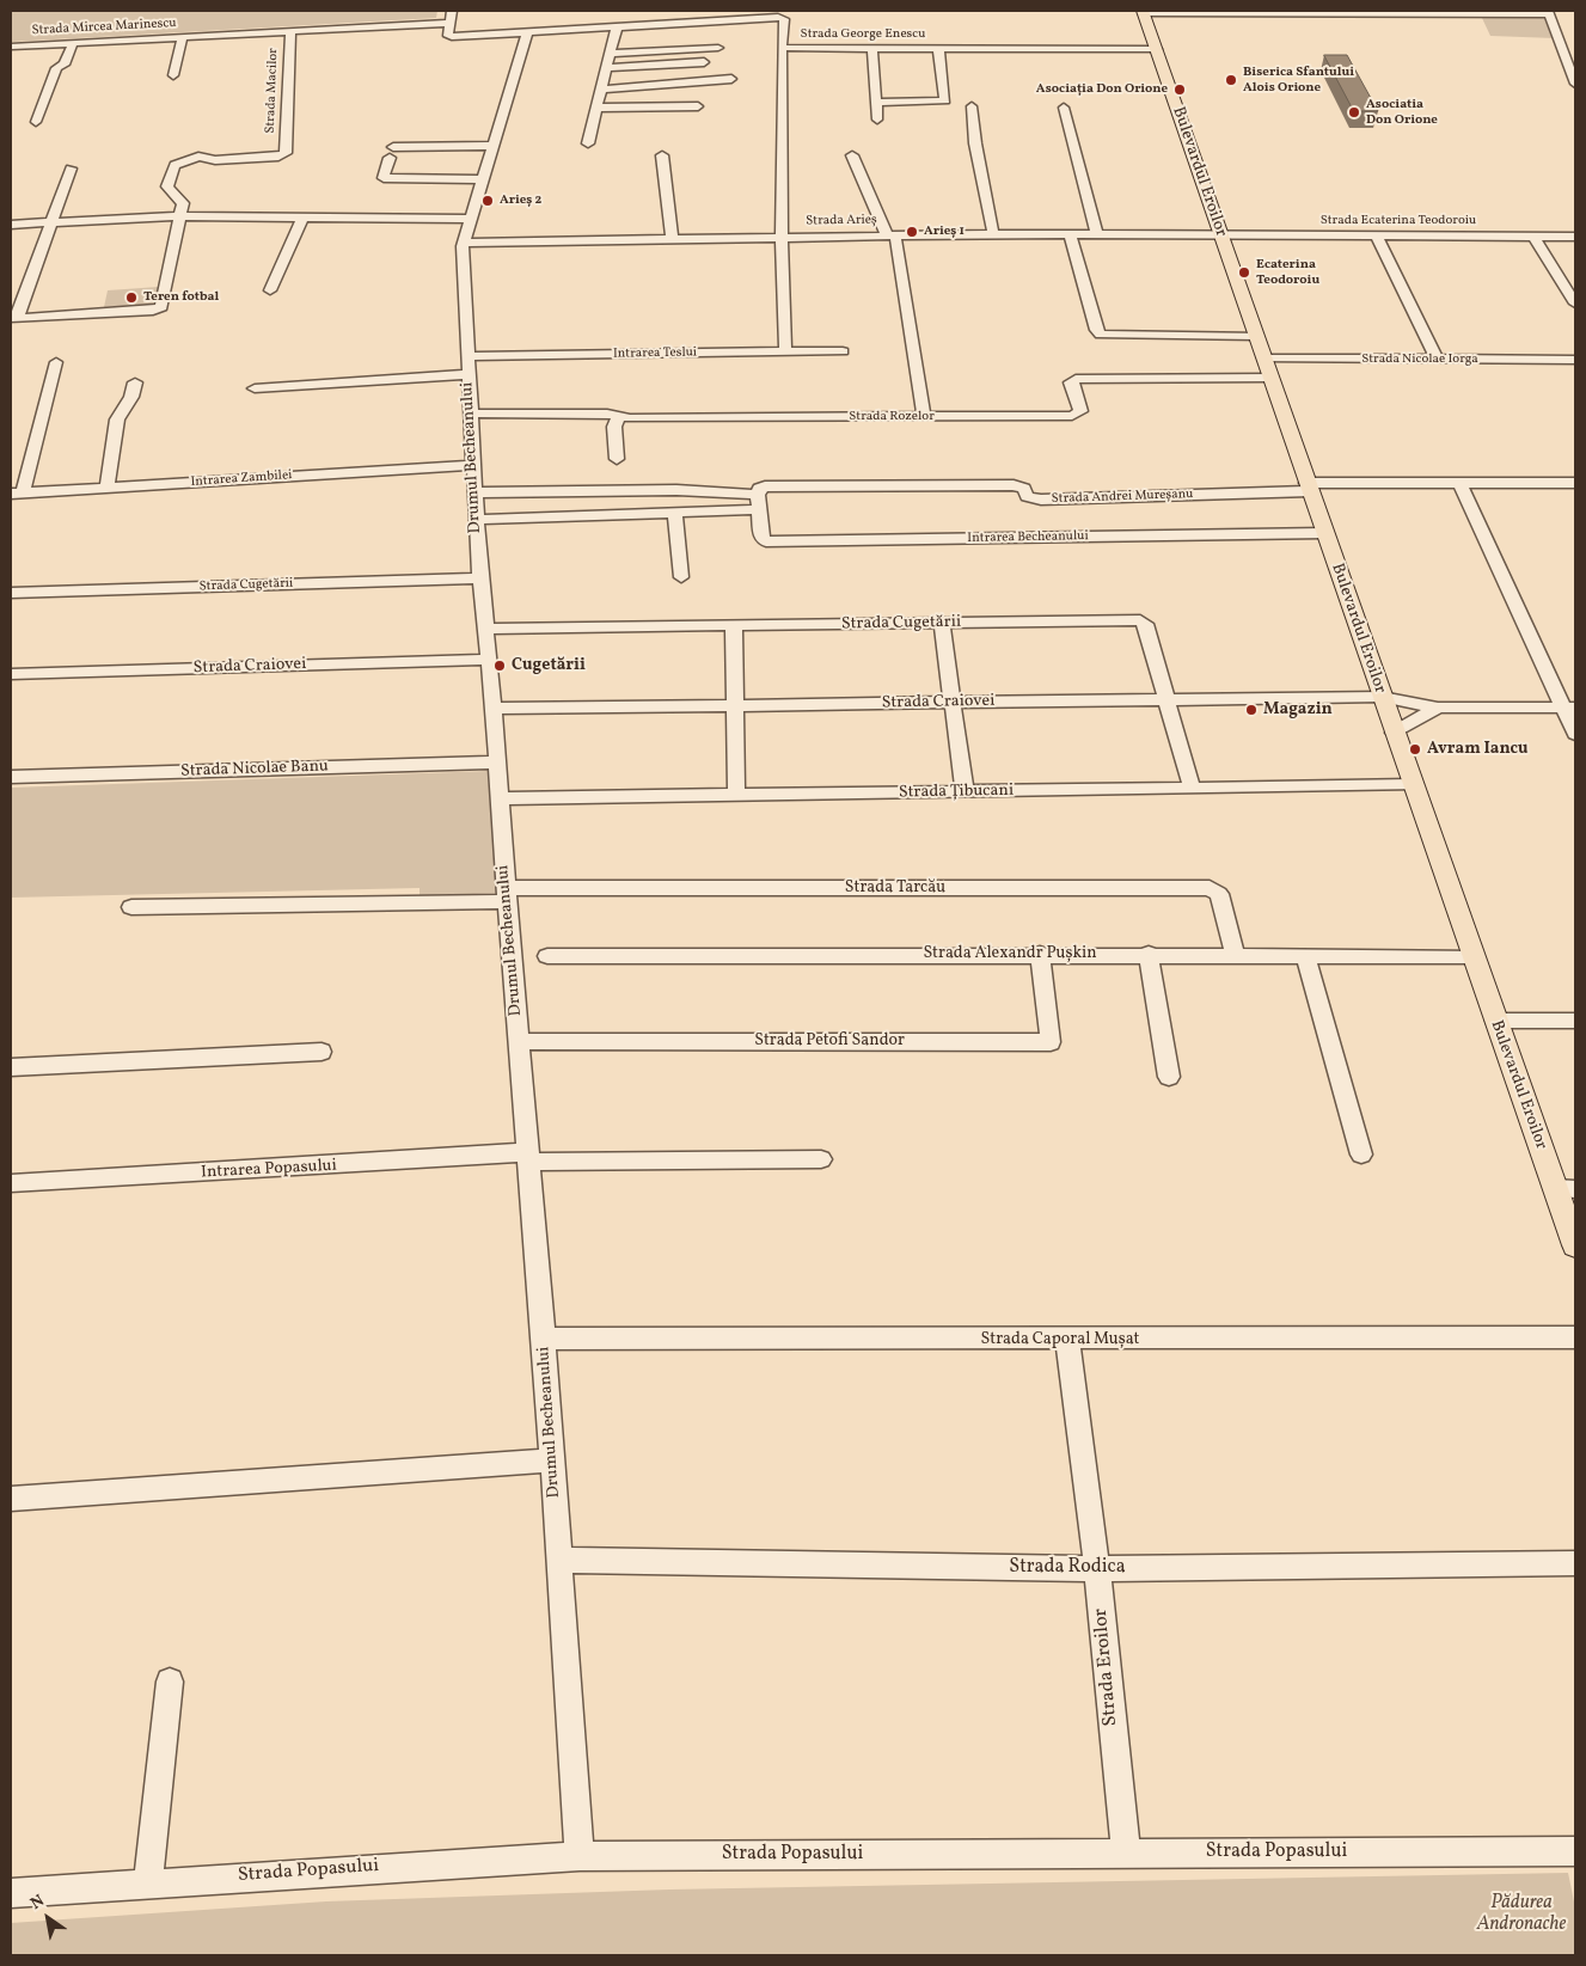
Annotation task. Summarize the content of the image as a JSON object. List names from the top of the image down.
{
  "streets": {
    "main road": ["Bulevardul Eroilor"],
    "street": [
      "Strada Mircea Marinescu",
      "Strada George Enescu",
      "Strada Macilor",
      "Strada Arieș",
      "Strada Ecaterina Teodoroiu",
      "Intrarea Teslui",
      "Strada Nicolae Iorga",
      "Strada Rozelor",
      "Drumul Becheanului",
      "Intrarea Zambilei",
      "Strada Andrei Mureșanu",
      "Intrarea Becheanului",
      "Strada Cugetării",
      "Strada Craiovei",
      "Strada Nicolae Banu",
      "Strada Țibucani",
      "Strada Tarcău",
      "Strada Alexandr Pușkin",
      "Strada Petofi Sandor",
      "Intrarea Popasului",
      "Strada Caporal Mușat",
      "Strada Rodica",
      "Strada Eroilor",
      "Strada Popasului"
    ]
  },
  "crossings": [
    ["Strada Mircea Marinescu", "Strada George Enescu"],
    ["Strada Mircea Marinescu", "Strada Macilor"],
    ["Strada George Enescu", "Bulevardul Eroilor"],
    ["Strada George Enescu", "Drumul Becheanului"],
    ["Bulevardul Eroilor", "Strada Arieș"],
    ["Bulevardul Eroilor", "Strada Ecaterina Teodoroiu"],
    ["Bulevardul Eroilor", "Strada Nicolae Iorga"],
    ["Bulevardul Eroilor", "Strada Rozelor"],
    ["Bulevardul Eroilor", "Strada Andrei Mureșanu"],
    ["Bulevardul Eroilor", "Intrarea Becheanului"],
    ["Bulevardul Eroilor", "Strada Craiovei"],
    ["Bulevardul Eroilor", "Strada Țibucani"],
    ["Bulevardul Eroilor", "Strada Alexandr Pușkin"],
    ["Strada Arieș", "Strada Ecaterina Teodoroiu"],
    ["Strada Arieș", "Drumul Becheanului"],
    ["Intrarea Teslui", "Drumul Becheanului"],
    ["Strada Rozelor", "Drumul Becheanului"],
    ["Drumul Becheanului", "Intrarea Zambilei"],
    ["Drumul Becheanului", "Strada Cugetării"],
    ["Drumul Becheanului", "Strada Craiovei"],
    ["Drumul Becheanului", "Strada Nicolae Banu"],
    ["Drumul Becheanului", "Strada Țibucani"],
    ["Drumul Becheanului", "Strada Tarcău"],
    ["Drumul Becheanului", "Strada Petofi Sandor"],
    ["Drumul Becheanului", "Intrarea Popasului"],
    ["Drumul Becheanului", "Strada Caporal Mușat"],
    ["Drumul Becheanului", "Strada Rodica"],
    ["Drumul Becheanului", "Strada Popasului"],
    ["Strada Cugetării", "Strada Craiovei"],
    ["Strada Cugetării", "Strada Țibucani"],
    ["Strada Tarcău", "Strada Alexandr Pușkin"],
    ["Strada Alexandr Pușkin", "Strada Petofi Sandor"],
    ["Strada Caporal Mușat", "Strada Eroilor"],
    ["Strada Rodica", "Strada Eroilor"],
    ["Strada Eroilor", "Strada Popasului"]
  ],
  "parks": ["Pădurea Andronache"],
  "places": [
    "Biserica Sfantului Alois Orione",
    "Asociația Don Orione",
    "Asociatia Don Orione",
    "Arieș 2",
    "Arieș 1",
    "Ecaterina Teodoroiu",
    "Teren fotbal",
    "Cugetării",
    "Magazin",
    "Avram Iancu"
  ],
  "north": "top left"
}
